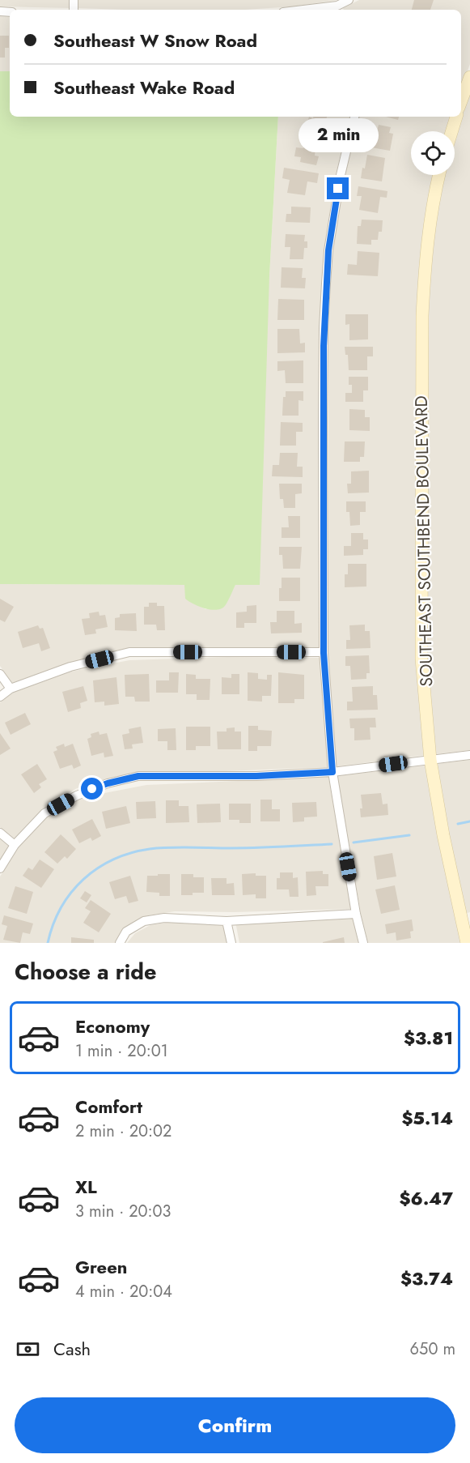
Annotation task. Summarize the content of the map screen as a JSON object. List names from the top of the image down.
{
  "streets": {
    "street": ["SOUTHEAST SOUTHBEND BOULEVARD"]
  },
  "page": {
    "banner": ["Southeast W Snow Road", "Southeast Wake Road"],
    "bubble": "2 min",
    "heading": "Choose a ride",
    "list": [
      {
        "name": "Economy",
        "note": "1 min · 20:01",
        "value": "$3.81"
      },
      {
        "name": "Comfort",
        "note": "2 min · 20:02",
        "value": "$5.14"
      },
      {
        "name": "XL",
        "note": "3 min · 20:03",
        "value": "$6.47"
      },
      {
        "name": "Green",
        "note": "4 min · 20:04",
        "value": "$3.74"
      }
    ],
    "pay": ["Cash", "650 m"],
    "buttons": "Confirm"
  }
}
